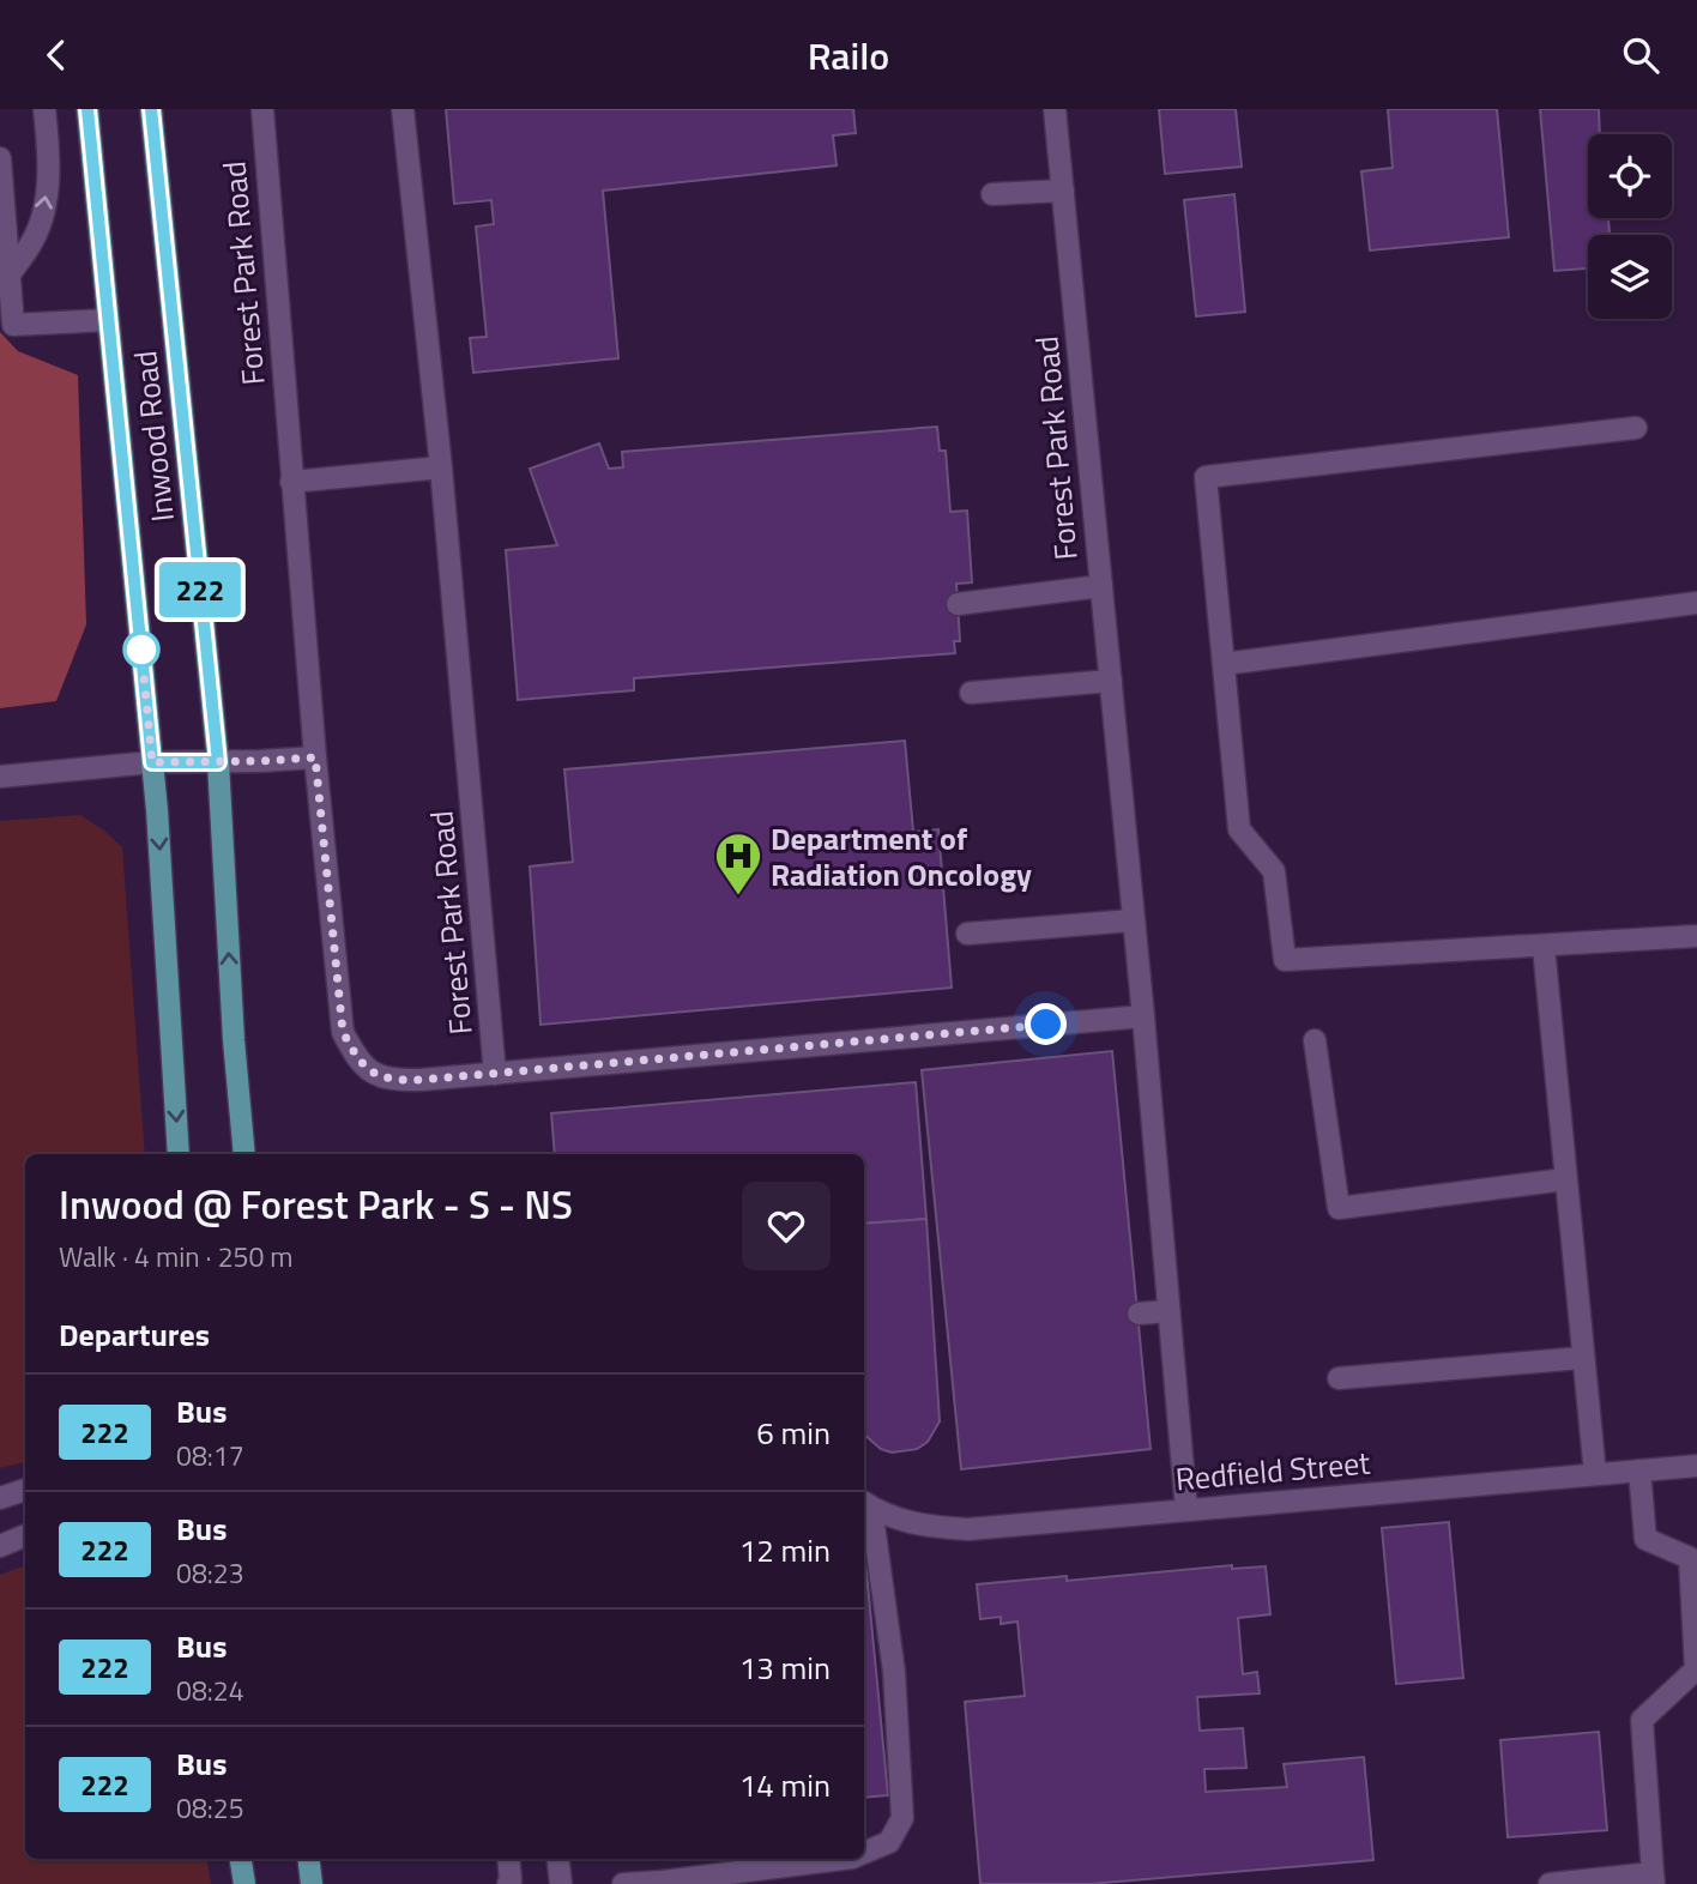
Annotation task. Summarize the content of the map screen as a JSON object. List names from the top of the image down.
{
  "streets": {
    "main road": ["Inwood Road"],
    "street": ["Forest Park Road", "Redfield Street"]
  },
  "crossings": [
    ["Forest Park Road", "Redfield Street"]
  ],
  "places": {
    "hospital": ["Department of Radiation Oncology"]
  },
  "lines": ["bus line 222"],
  "page": {
    "header": "Railo",
    "on_map": "222",
    "heading": [
      ["Inwood @ Forest Park - S - NS", "Walk · 4 min · 250 m"],
      "Departures"
    ],
    "list": [
      {
        "mark": "222",
        "name": "Bus",
        "note": "08:17",
        "value": "6 min"
      },
      {
        "mark": "222",
        "name": "Bus",
        "note": "08:23",
        "value": "12 min"
      },
      {
        "mark": "222",
        "name": "Bus",
        "note": "08:24",
        "value": "13 min"
      },
      {
        "mark": "222",
        "name": "Bus",
        "note": "08:25",
        "value": "14 min"
      }
    ]
  }
}
